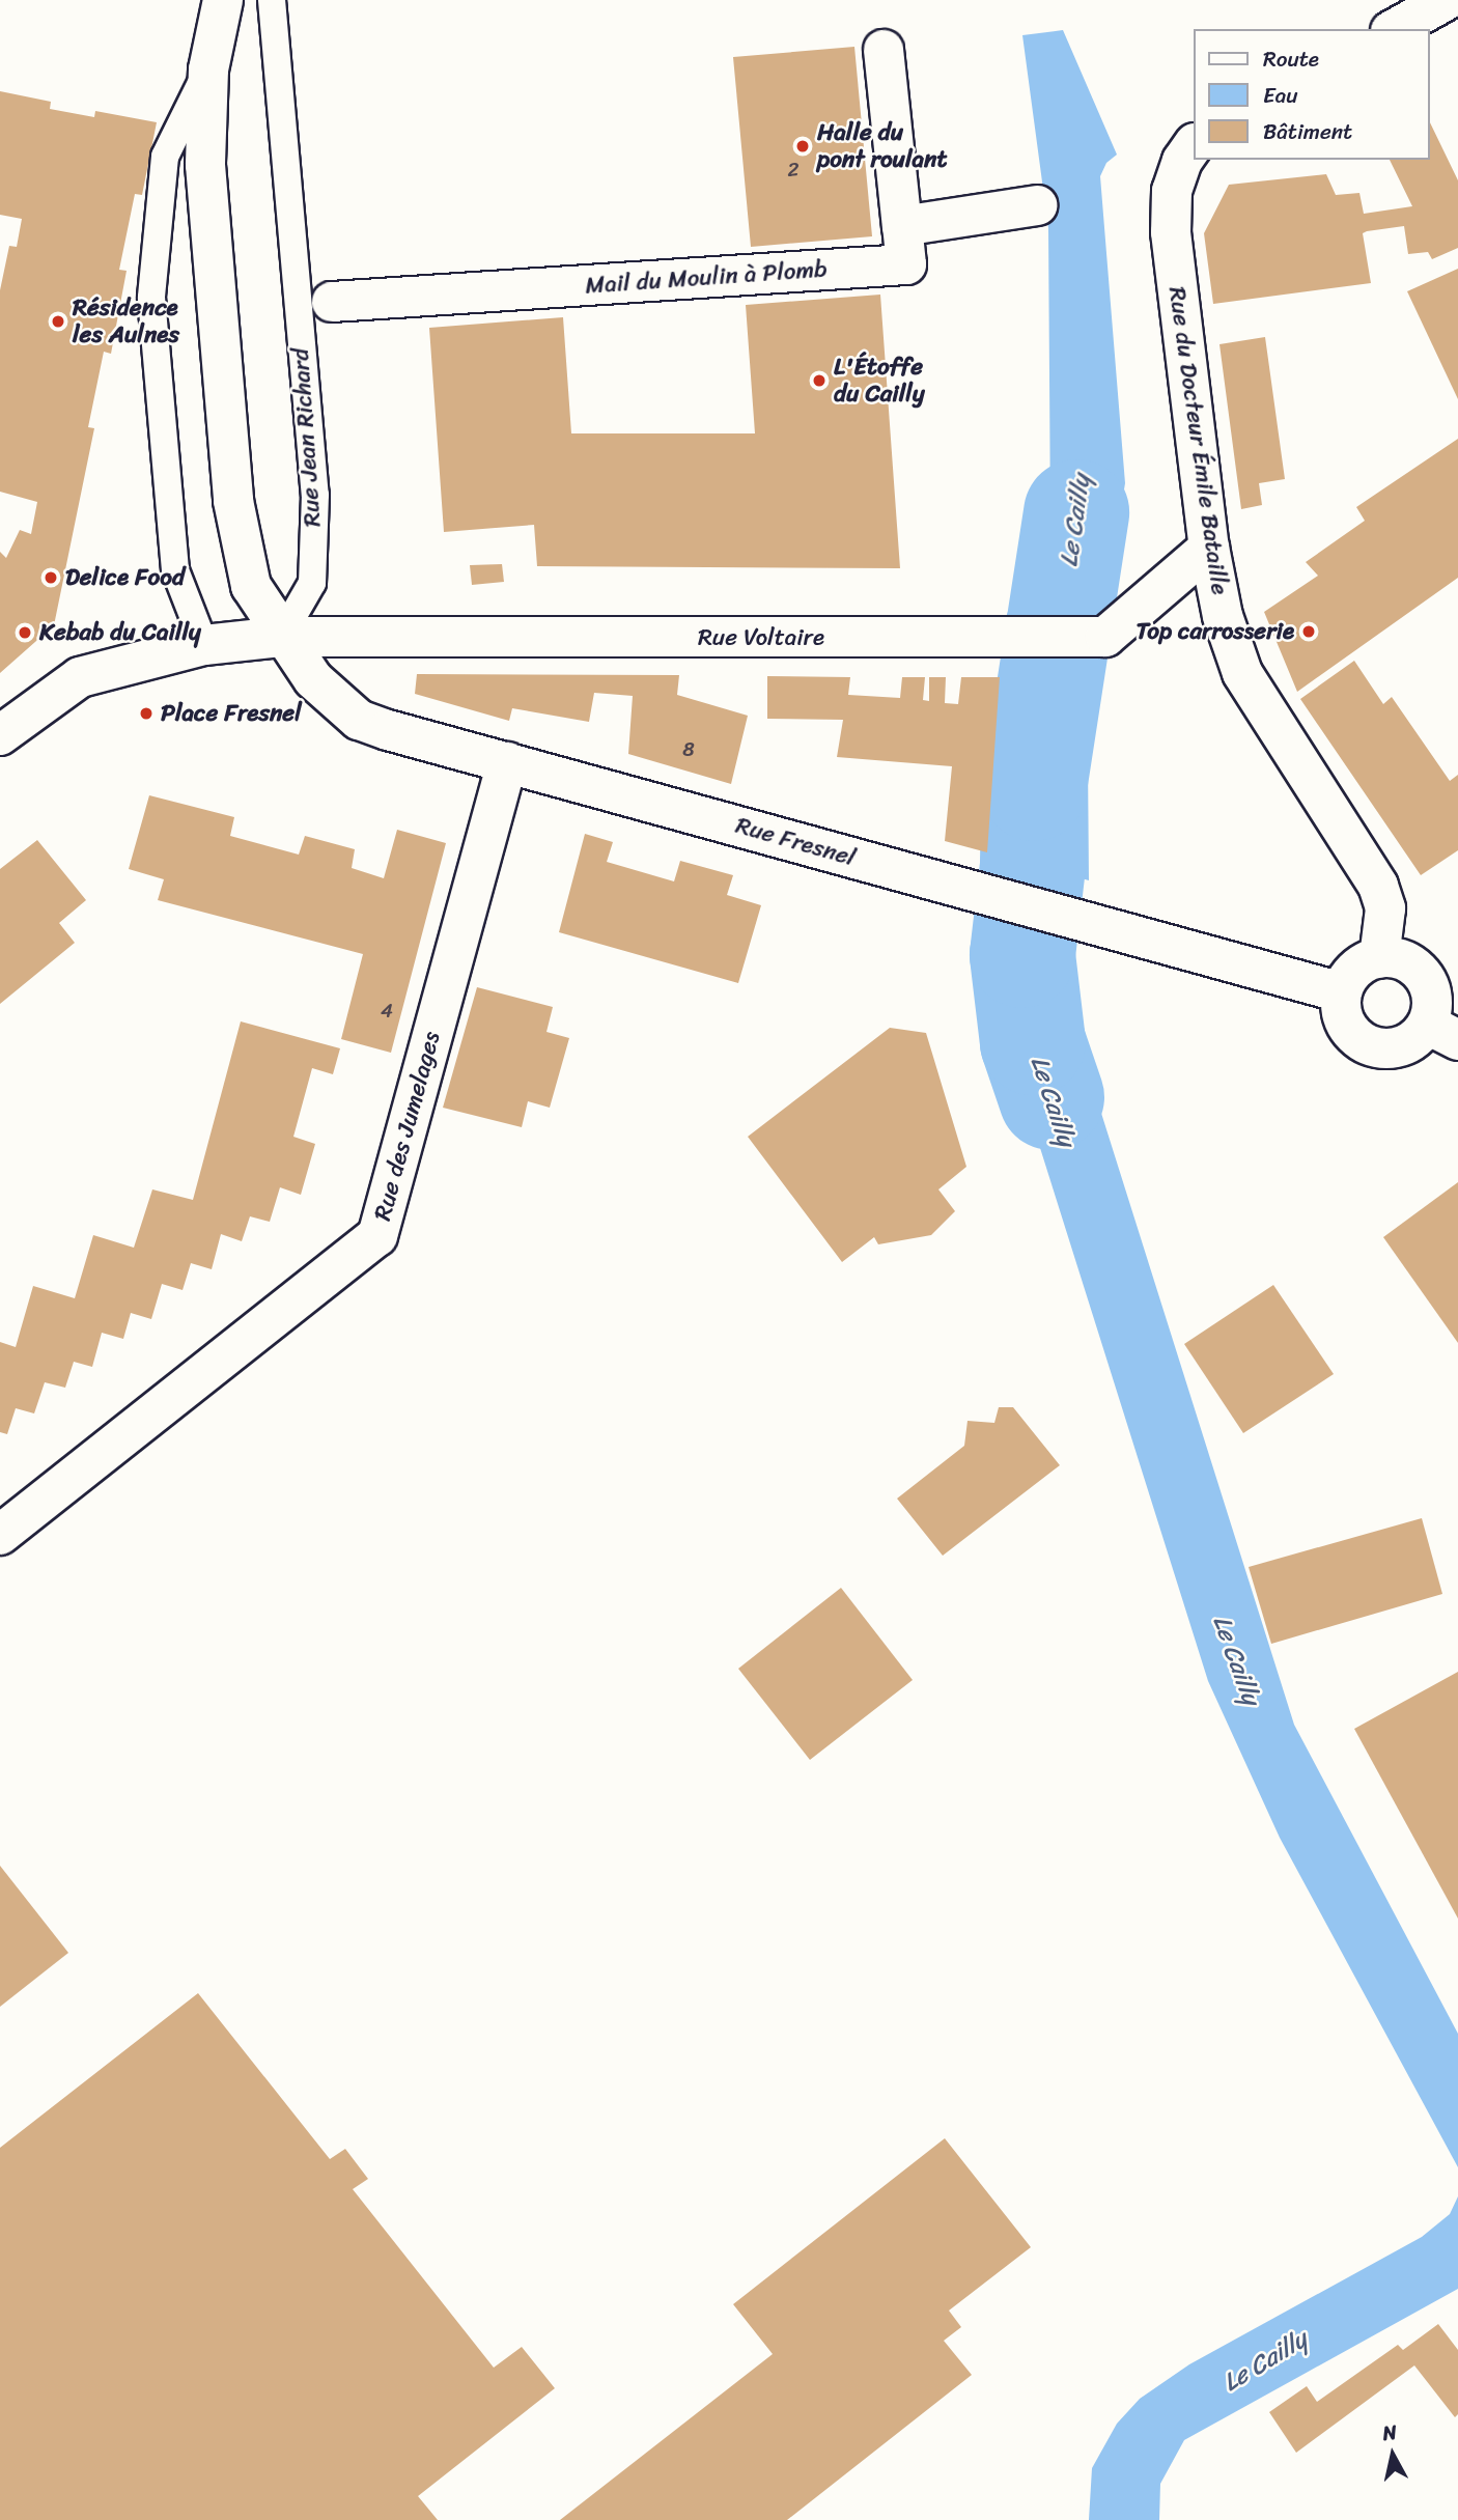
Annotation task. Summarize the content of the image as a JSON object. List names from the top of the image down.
{
  "streets": {
    "street": [
      "Mail du Moulin à Plomb",
      "Rue du Docteur Émile Bataille",
      "Rue Voltaire",
      "Rue Fresnel",
      "Rue des Jumelages"
    ],
    "lane": ["Rue Jean Richard"]
  },
  "crossings": [
    ["Rue Jean Richard", "Rue Voltaire"],
    ["Rue Jean Richard", "Rue Fresnel"],
    ["Rue du Docteur Émile Bataille", "Rue Voltaire"],
    ["Rue du Docteur Émile Bataille", "Rue Fresnel"],
    ["Rue Voltaire", "Rue Fresnel"],
    ["Rue Fresnel", "Rue des Jumelages"]
  ],
  "water": ["Le Cailly"],
  "places": [
    "Halle du pont roulant",
    "Résidence les Aulnes",
    "L'Étoffe du Cailly",
    "Delice Food",
    "Top carrosserie",
    "Kebab du Cailly",
    "Place Fresnel"
  ],
  "house_numbers": ["2", "8", "4"],
  "legend": ["Route", "Eau", "Bâtiment"],
  "north": "top"
}
